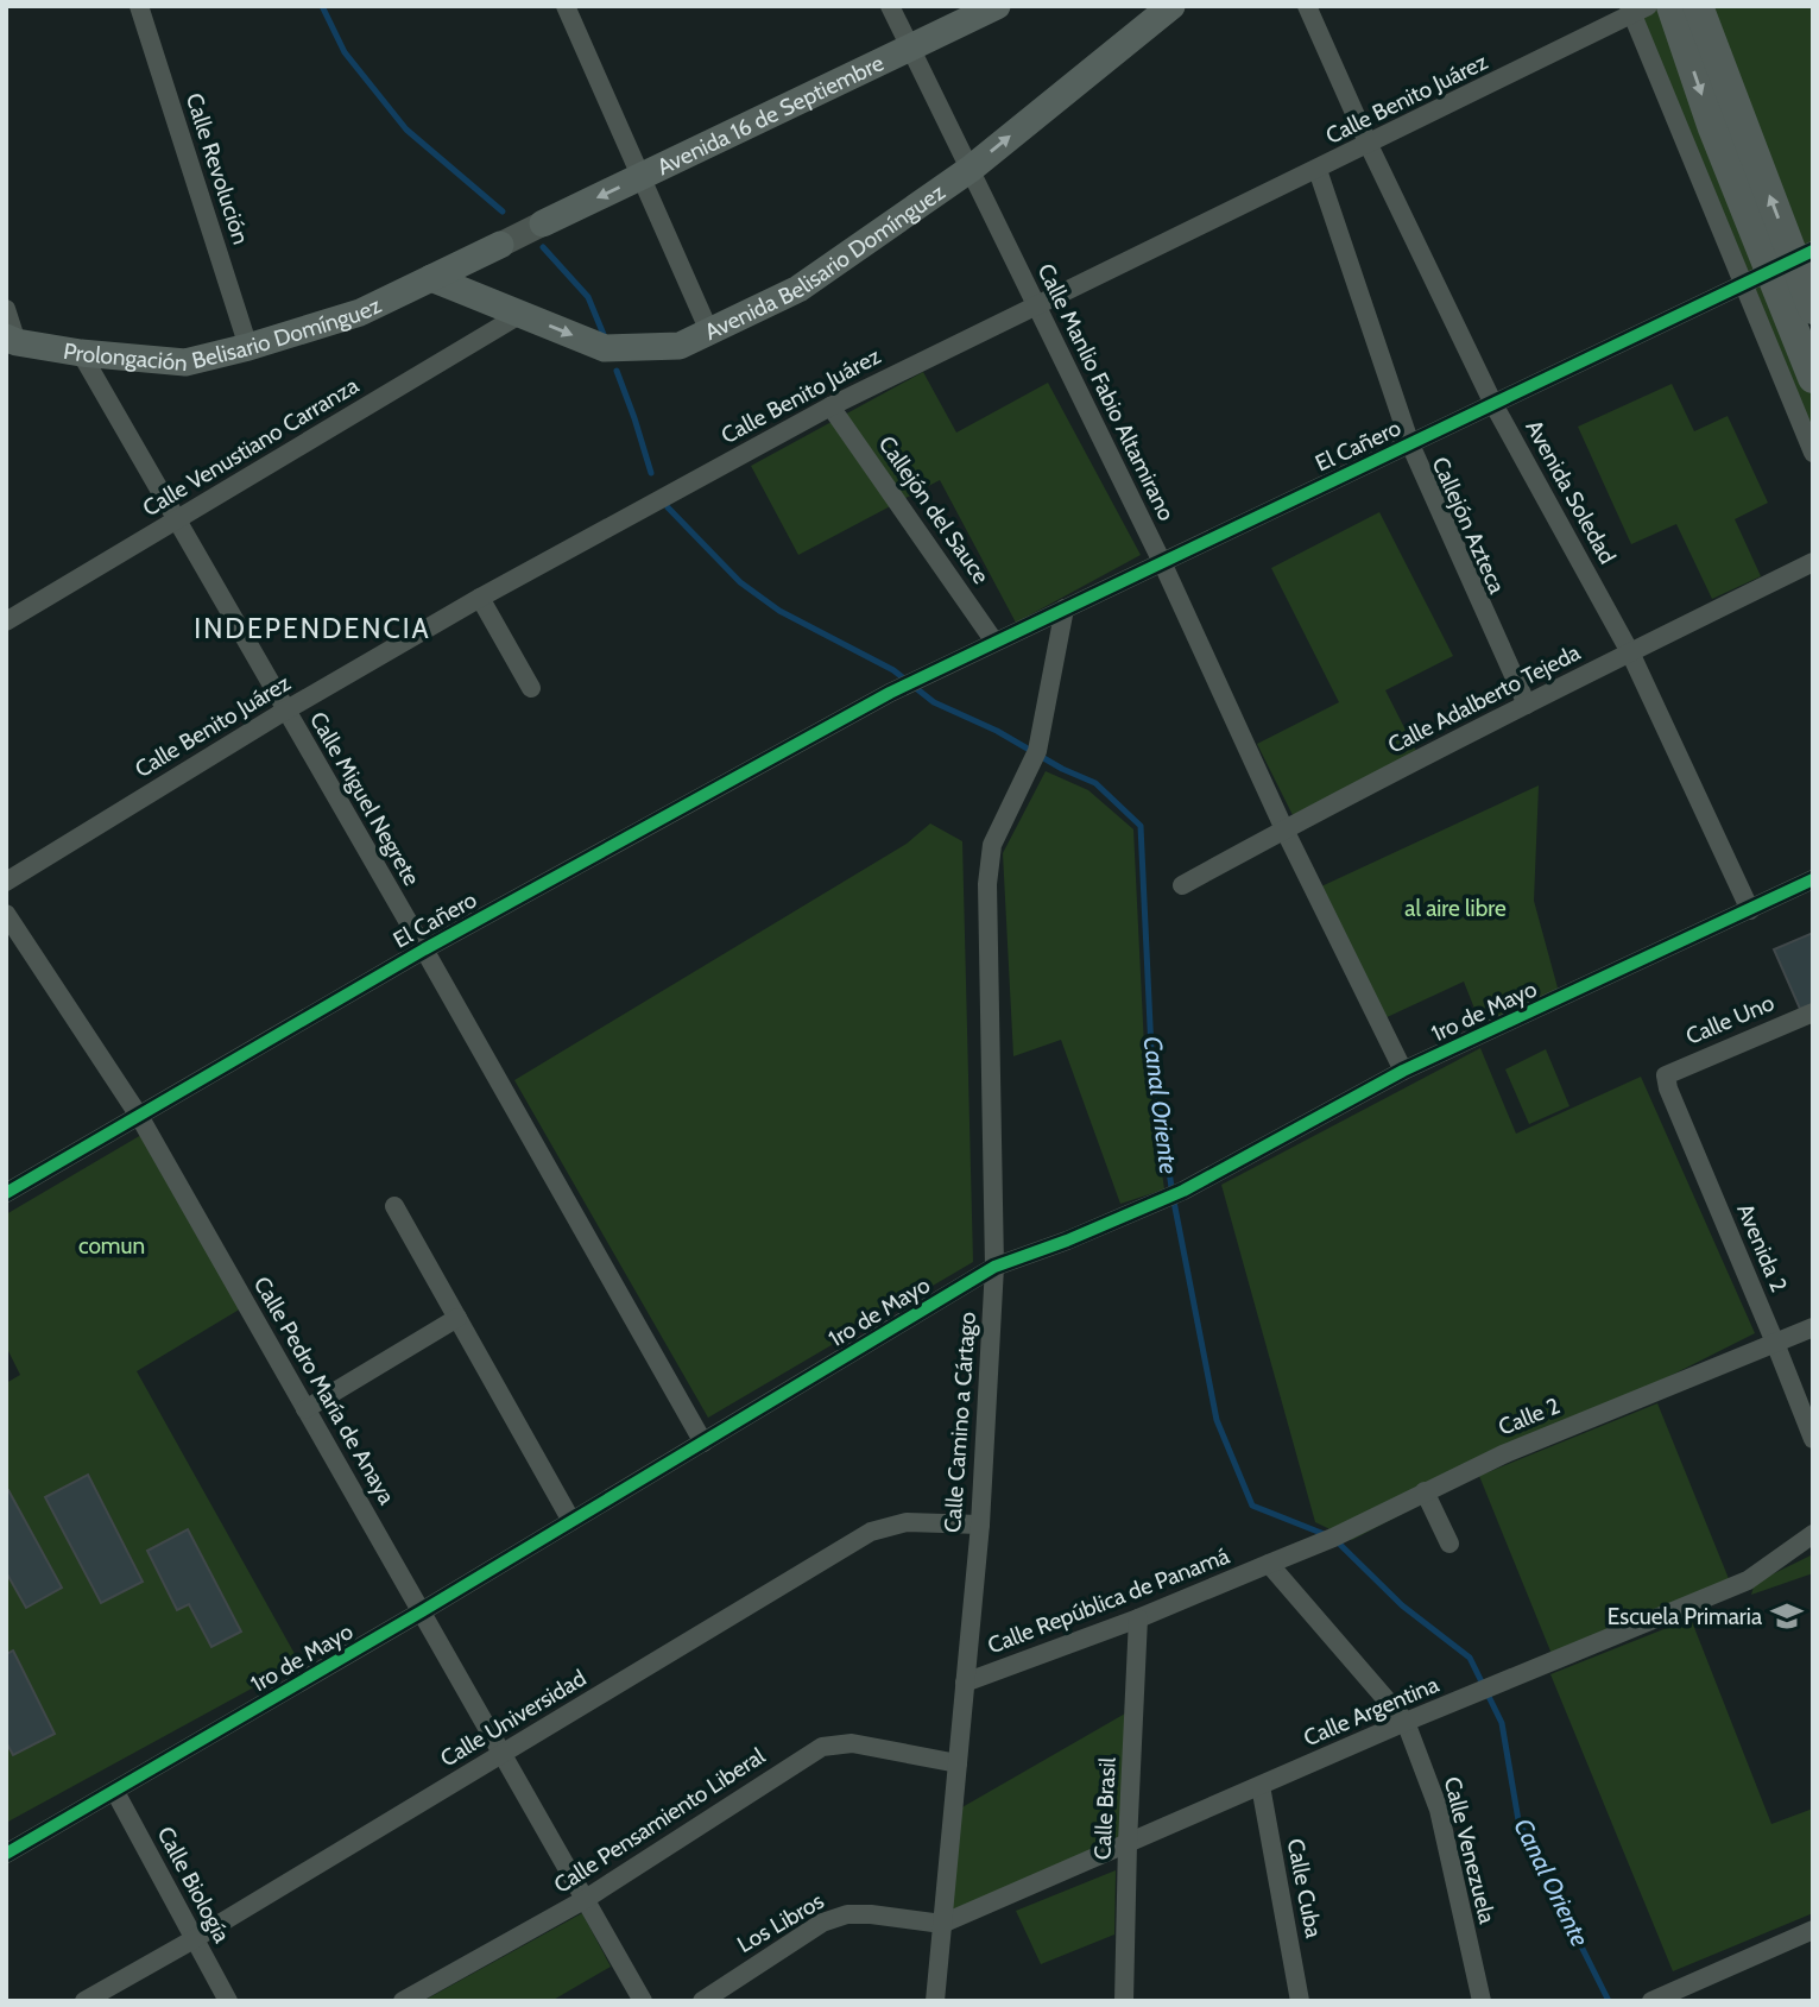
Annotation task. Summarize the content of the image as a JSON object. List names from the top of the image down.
{
  "streets": {
    "main road": ["Avenida 16 de Septiembre", "Avenida Belisario Domínguez", "Prolongación Belisario Domínguez"],
    "street": [
      "Calle Benito Juárez",
      "Calle Revolución",
      "Calle Manlio Fabio Altamirano",
      "El Cañero",
      "Calle Venustiano Carranza",
      "Avenida Soledad",
      "Callejón del Sauce",
      "Callejón Azteca",
      "Calle Adalberto Tejeda",
      "Calle Miguel Negrete",
      "1ro de Mayo",
      "Calle Uno",
      "Avenida 2",
      "Calle Pedro María de Anaya",
      "Calle 2",
      "Calle Camino a Cártago",
      "Calle República de Panamá",
      "Calle Argentina",
      "Calle Universidad",
      "Calle Brasil",
      "Calle Pensamiento Liberal",
      "Calle Venezuela",
      "Calle Biología",
      "Calle Cuba",
      "Los Libros"
    ]
  },
  "crossings": [
    ["Calle Benito Juárez", "Calle Manlio Fabio Altamirano"],
    ["Calle Benito Juárez", "Avenida Soledad"],
    ["Calle Benito Juárez", "Callejón del Sauce"],
    ["Calle Benito Juárez", "Callejón Azteca"],
    ["Calle Benito Juárez", "Calle Miguel Negrete"],
    ["Avenida 16 de Septiembre", "Calle Manlio Fabio Altamirano"],
    ["Calle Revolución", "Prolongación Belisario Domínguez"],
    ["Avenida Belisario Domínguez", "Prolongación Belisario Domínguez"],
    ["Avenida Belisario Domínguez", "Calle Manlio Fabio Altamirano"],
    ["Avenida Belisario Domínguez", "Calle Venustiano Carranza"],
    ["Prolongación Belisario Domínguez", "Calle Miguel Negrete"],
    ["Calle Manlio Fabio Altamirano", "El Cañero"],
    ["Calle Manlio Fabio Altamirano", "Calle Adalberto Tejeda"],
    ["Calle Manlio Fabio Altamirano", "1ro de Mayo"],
    ["El Cañero", "Avenida Soledad"],
    ["El Cañero", "Callejón del Sauce"],
    ["El Cañero", "Callejón Azteca"],
    ["El Cañero", "Calle Miguel Negrete"],
    ["El Cañero", "Calle Pedro María de Anaya"],
    ["El Cañero", "Calle Camino a Cártago"],
    ["Calle Venustiano Carranza", "Calle Miguel Negrete"],
    ["Avenida Soledad", "Calle Adalberto Tejeda"],
    ["Avenida Soledad", "1ro de Mayo"],
    ["Callejón Azteca", "Calle Adalberto Tejeda"],
    ["Calle Miguel Negrete", "1ro de Mayo"],
    ["1ro de Mayo", "Calle Pedro María de Anaya"],
    ["1ro de Mayo", "Calle Camino a Cártago"],
    ["1ro de Mayo", "Calle Biología"],
    ["Calle Uno", "Avenida 2"],
    ["Avenida 2", "Calle 2"],
    ["Calle Pedro María de Anaya", "Calle Universidad"],
    ["Calle Pedro María de Anaya", "Calle Pensamiento Liberal"],
    ["Calle 2", "Calle República de Panamá"],
    ["Calle 2", "Calle Venezuela"],
    ["Calle Camino a Cártago", "Calle República de Panamá"],
    ["Calle Camino a Cártago", "Calle Argentina"],
    ["Calle Camino a Cártago", "Calle Universidad"],
    ["Calle Camino a Cártago", "Calle Pensamiento Liberal"],
    ["Calle Camino a Cártago", "Los Libros"],
    ["Calle República de Panamá", "Calle Brasil"],
    ["Calle República de Panamá", "Calle Venezuela"],
    ["Calle Argentina", "Calle Brasil"],
    ["Calle Argentina", "Calle Venezuela"],
    ["Calle Argentina", "Calle Cuba"],
    ["Calle Argentina", "Los Libros"],
    ["Calle Universidad", "Calle Biología"]
  ],
  "one_way": ["Avenida Belisario Domínguez"],
  "districts": ["INDEPENDENCIA"],
  "water": ["Canal Oriente"],
  "parks": ["al aire libre", "comun"],
  "places": {
    "school or university": ["Escuela Primaria"]
  }
}
